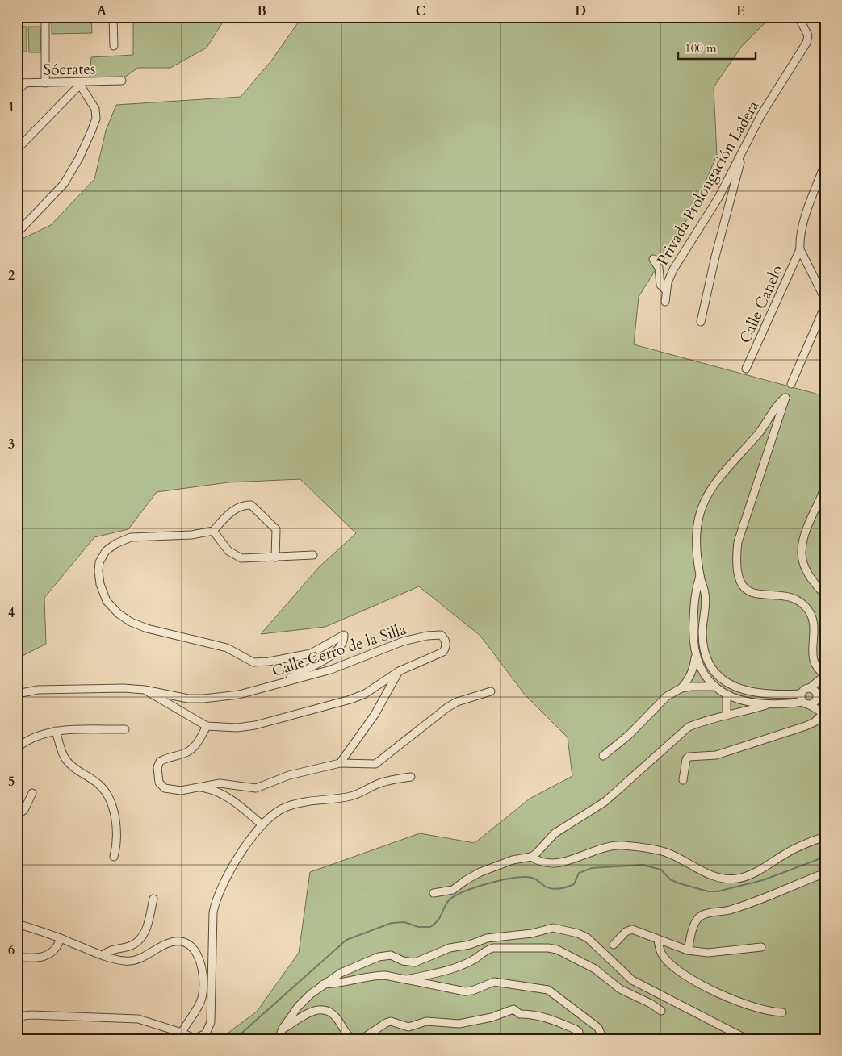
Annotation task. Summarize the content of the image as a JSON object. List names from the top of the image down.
{
  "streets": {
    "street": [
      "Sócrates",
      "Privada Prolongación Ladera",
      "Calle Canelo",
      "Calle Cerro de la Silla"
    ]
  },
  "scale_bar": "100 m",
  "grid": {
    "columns": [
      "A",
      "B",
      "C",
      "D",
      "E"
    ],
    "rows": [
      "1",
      "2",
      "3",
      "4",
      "5",
      "6"
    ]
  }
}
